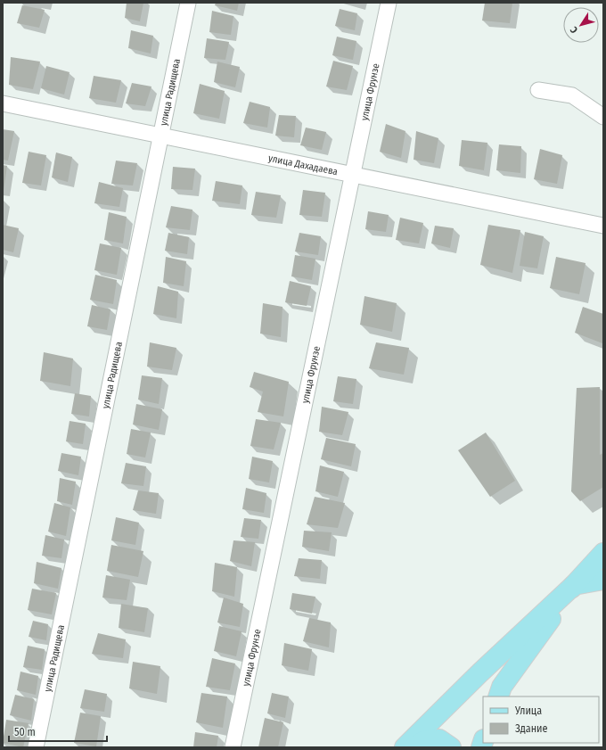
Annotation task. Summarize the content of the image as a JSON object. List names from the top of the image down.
{
  "streets": {
    "street": ["улица Радищева", "улица Фрунзе", "улица Дахадаева"]
  },
  "crossings": [
    ["улица Радищева", "улица Дахадаева"],
    ["улица Фрунзе", "улица Дахадаева"]
  ],
  "legend": ["Улица", "Здание"],
  "scale_bar": "50 m",
  "north": "bottom left"
}
